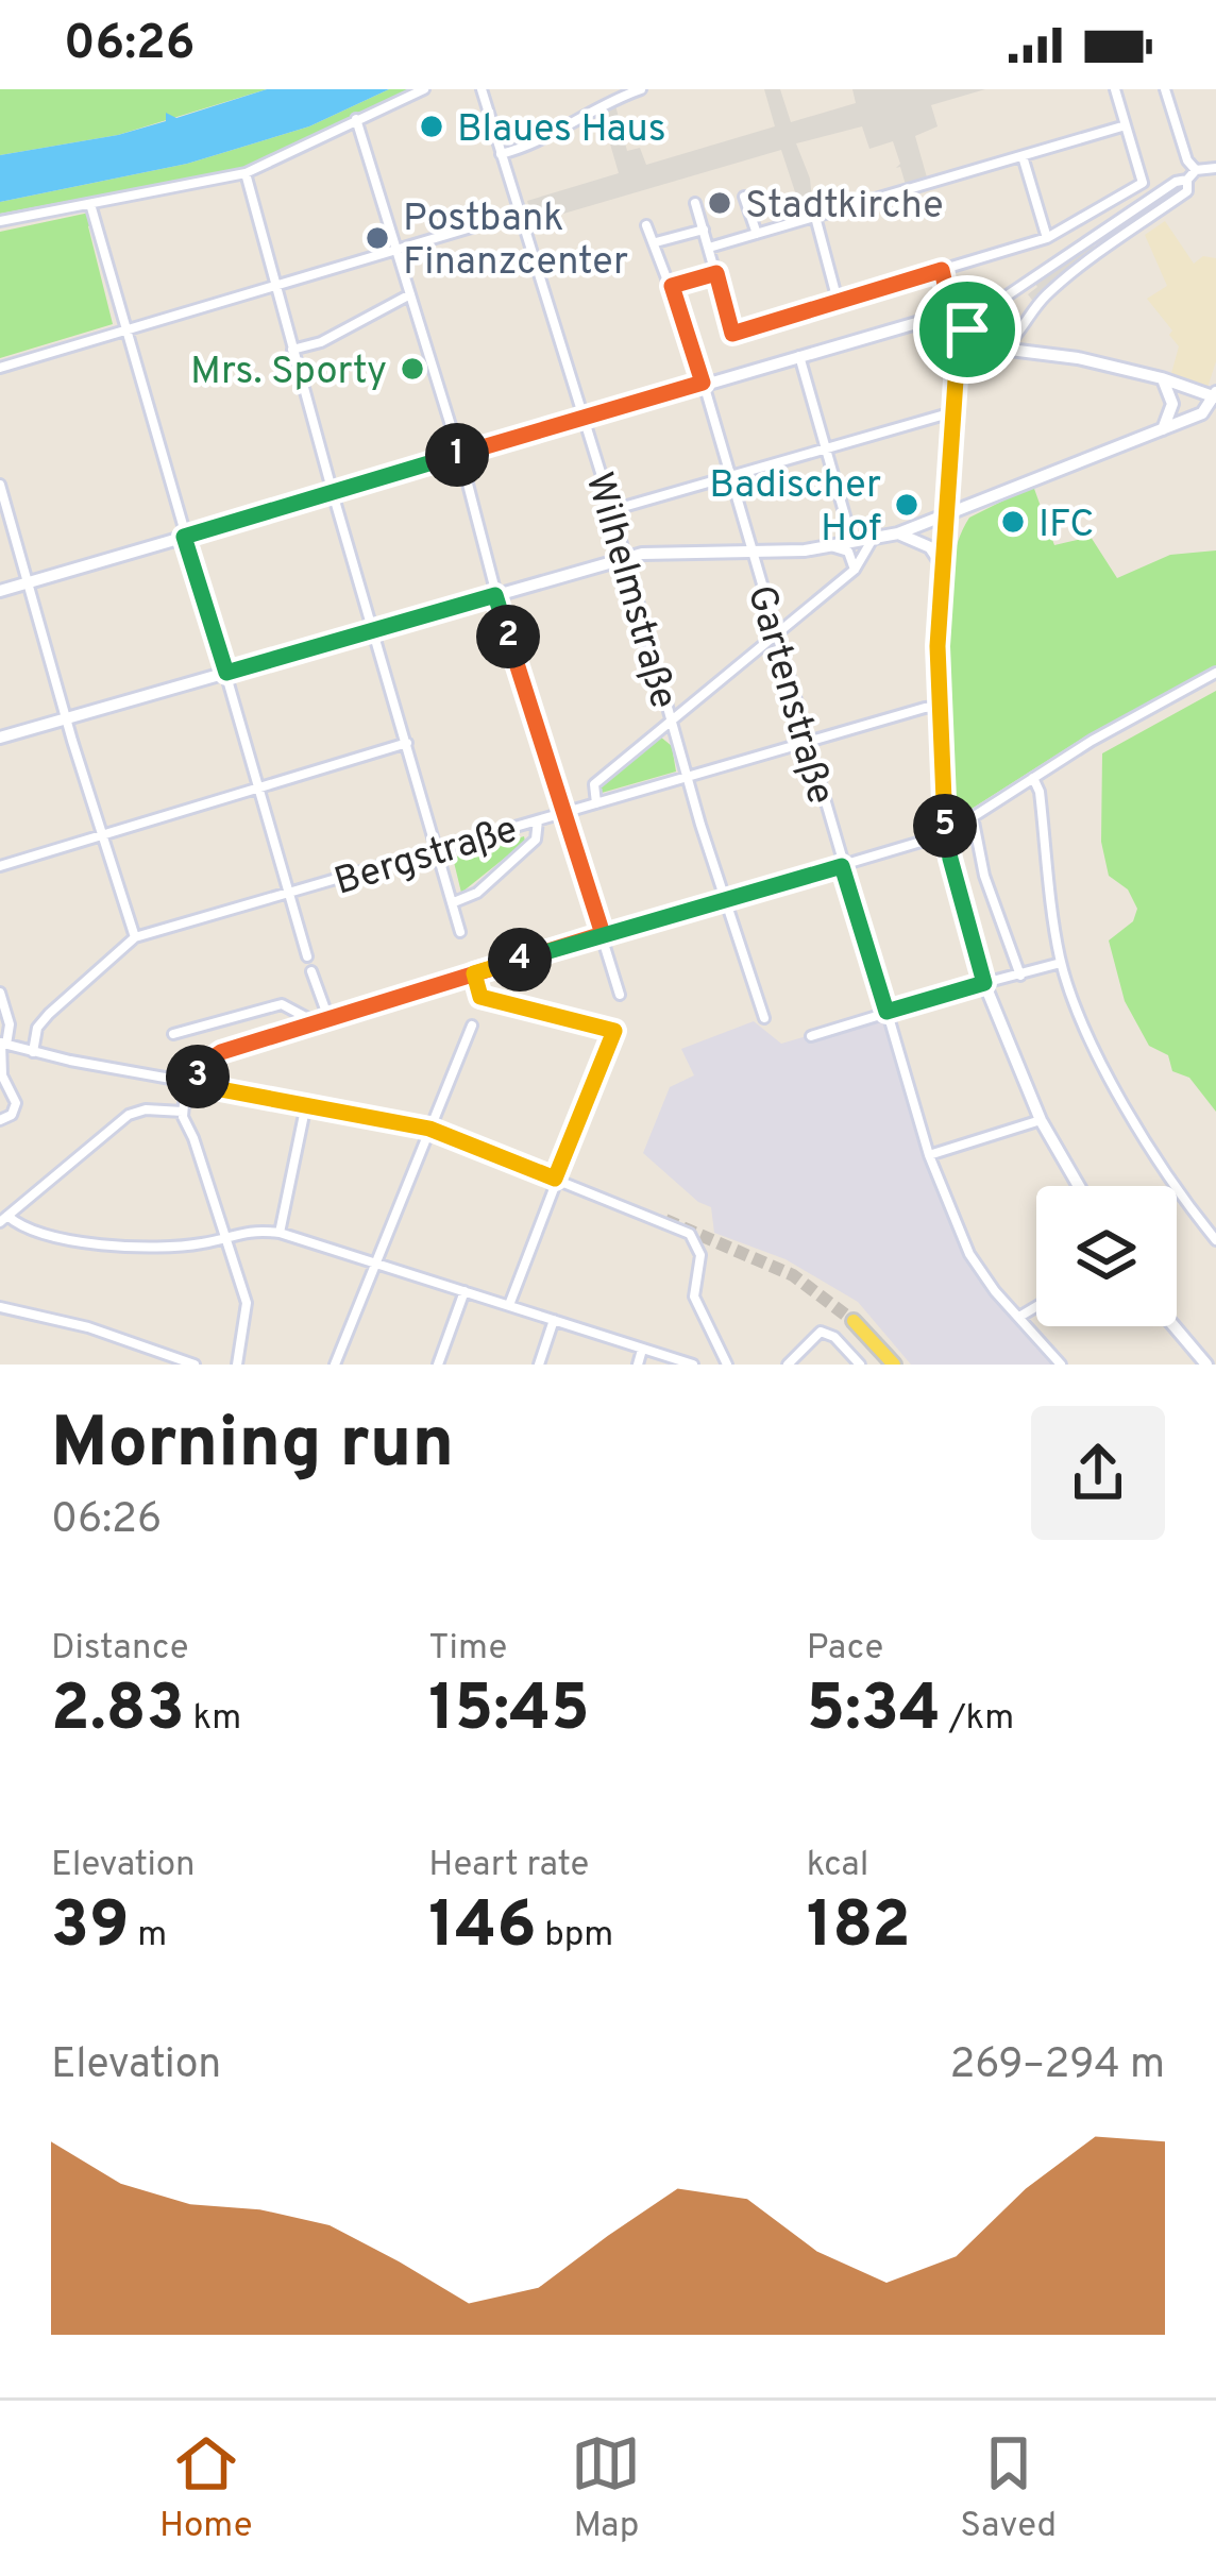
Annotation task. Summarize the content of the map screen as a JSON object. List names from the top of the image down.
{
  "streets": {
    "street": ["Wilhelmstraße", "Gartenstraße", "Bergstraße"]
  },
  "crossings": [
    ["Wilhelmstraße", "Bergstraße"],
    ["Gartenstraße", "Bergstraße"]
  ],
  "places": [
    "Blaues Haus",
    "Stadtkirche",
    "Postbank Finanzcenter",
    "Mrs. Sporty",
    "Badischer Hof",
    "IFC"
  ],
  "page": {
    "status": "06:26",
    "pins": [
      "1",
      "2",
      "5",
      "4",
      "3"
    ],
    "heading": ["Morning run", "06:26"],
    "stats": [
      ["Distance", "2.83 km"],
      ["Time", "15:45"],
      ["Pace", "5:34 /km"],
      ["Elevation", "39 m"],
      ["Heart rate", "146 bpm"],
      ["kcal", "182"]
    ],
    "chart": ["Elevation", "269–294 m"],
    "tabs": ["Home", "Map", "Saved"]
  }
}
